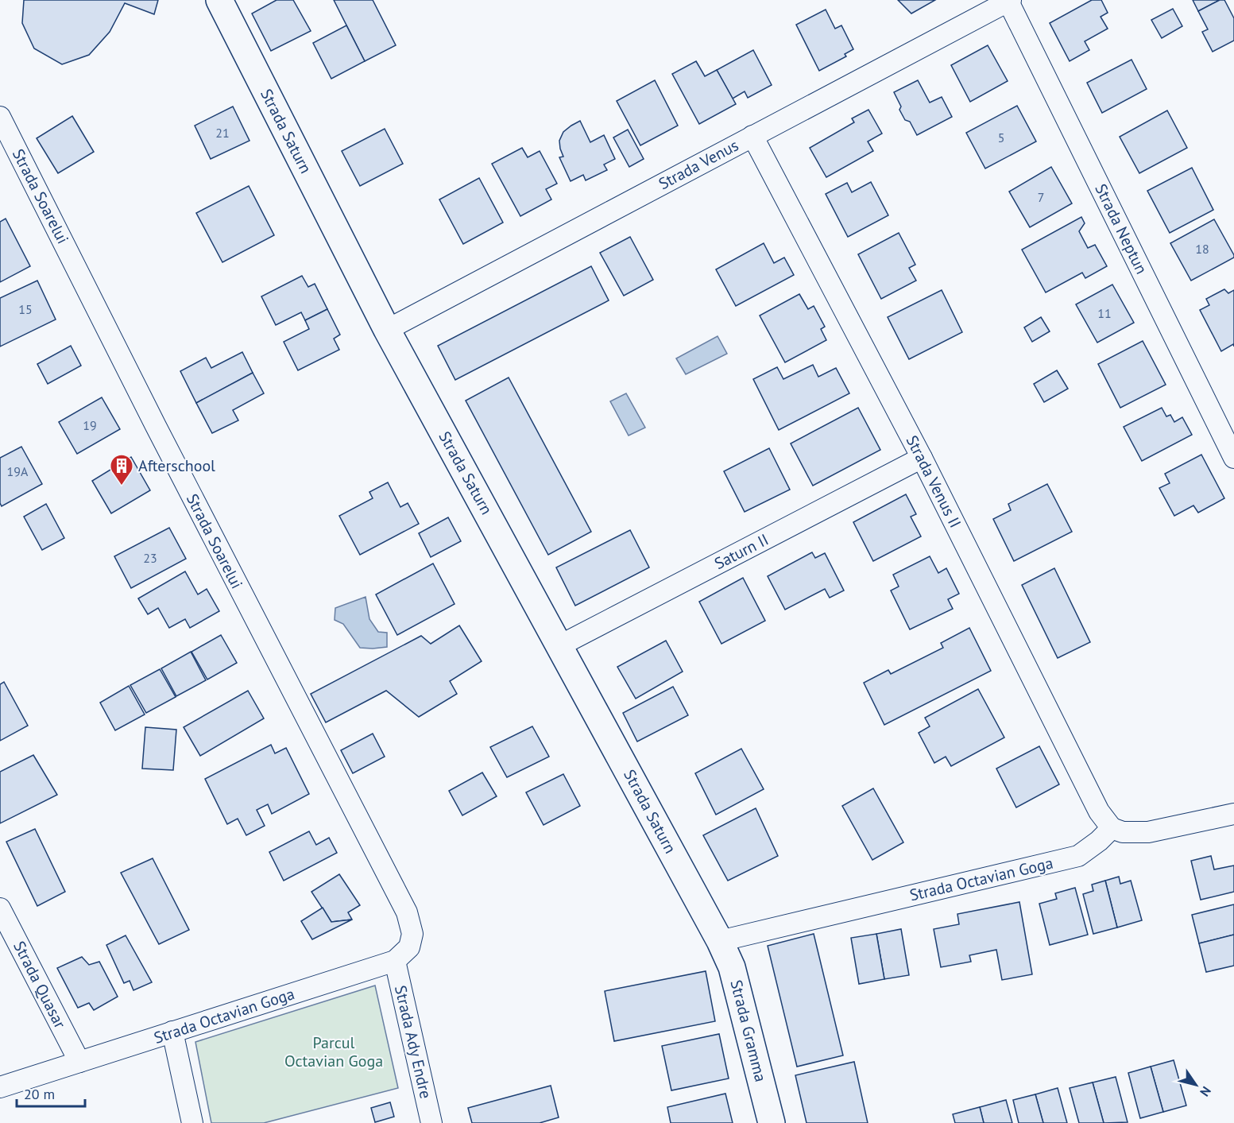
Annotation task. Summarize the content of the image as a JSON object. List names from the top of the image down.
{
  "streets": {
    "street": [
      "Strada Saturn",
      "Strada Venus",
      "Strada Soarelui",
      "Strada Neptun",
      "Strada Venus II",
      "Saturn II",
      "Strada Octavian Goga",
      "Strada Quasar",
      "Strada Gramma",
      "Strada Ady Endre"
    ]
  },
  "crossings": [
    ["Strada Saturn", "Strada Venus"],
    ["Strada Saturn", "Saturn II"],
    ["Strada Saturn", "Strada Octavian Goga"],
    ["Strada Saturn", "Strada Gramma"],
    ["Strada Venus", "Strada Neptun"],
    ["Strada Venus", "Strada Venus II"],
    ["Strada Soarelui", "Strada Octavian Goga"],
    ["Strada Soarelui", "Strada Ady Endre"],
    ["Strada Venus II", "Saturn II"],
    ["Strada Venus II", "Strada Octavian Goga"],
    ["Strada Octavian Goga", "Strada Quasar"],
    ["Strada Octavian Goga", "Strada Gramma"],
    ["Strada Octavian Goga", "Strada Ady Endre"]
  ],
  "parks": ["Parcul Octavian Goga"],
  "places": {
    "building": ["Afterschool"]
  },
  "house_numbers": [
    "21",
    "5",
    "7",
    "18",
    "15",
    "11",
    "19",
    "19A",
    "23"
  ],
  "scale_bar": "20 m",
  "north": "bottom right"
}
